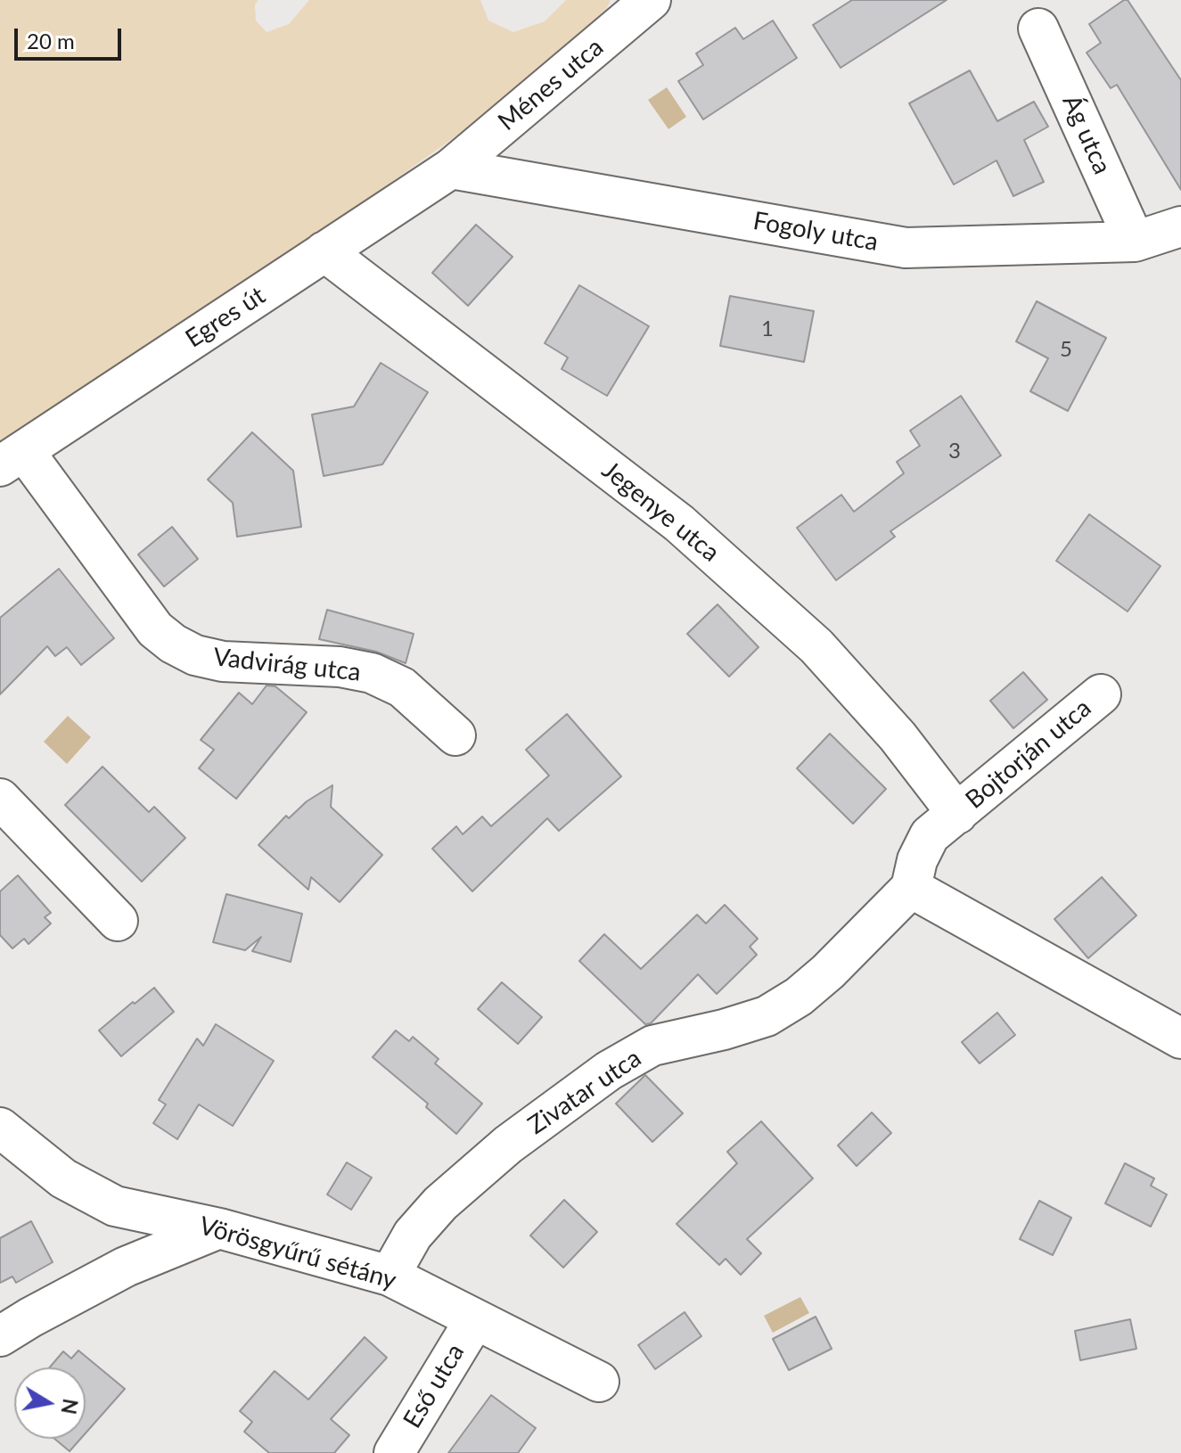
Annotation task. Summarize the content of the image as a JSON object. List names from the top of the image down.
{
  "streets": {
    "street": [
      "Ménes utca",
      "Ág utca",
      "Fogoly utca",
      "Egres út",
      "Jegenye utca",
      "Vadvirág utca",
      "Bojtorján utca",
      "Zivatar utca",
      "Vörösgyűrű sétány",
      "Eső utca"
    ]
  },
  "crossings": [
    ["Ménes utca", "Fogoly utca"],
    ["Ménes utca", "Egres út"],
    ["Ág utca", "Fogoly utca"],
    ["Fogoly utca", "Egres út"],
    ["Egres út", "Jegenye utca"],
    ["Egres út", "Vadvirág utca"],
    ["Jegenye utca", "Bojtorján utca"],
    ["Jegenye utca", "Zivatar utca"],
    ["Bojtorján utca", "Zivatar utca"],
    ["Zivatar utca", "Vörösgyűrű sétány"],
    ["Vörösgyűrű sétány", "Eső utca"]
  ],
  "house_numbers": ["1", "5", "3"],
  "scale_bar": "20 m",
  "north": "right"
}
